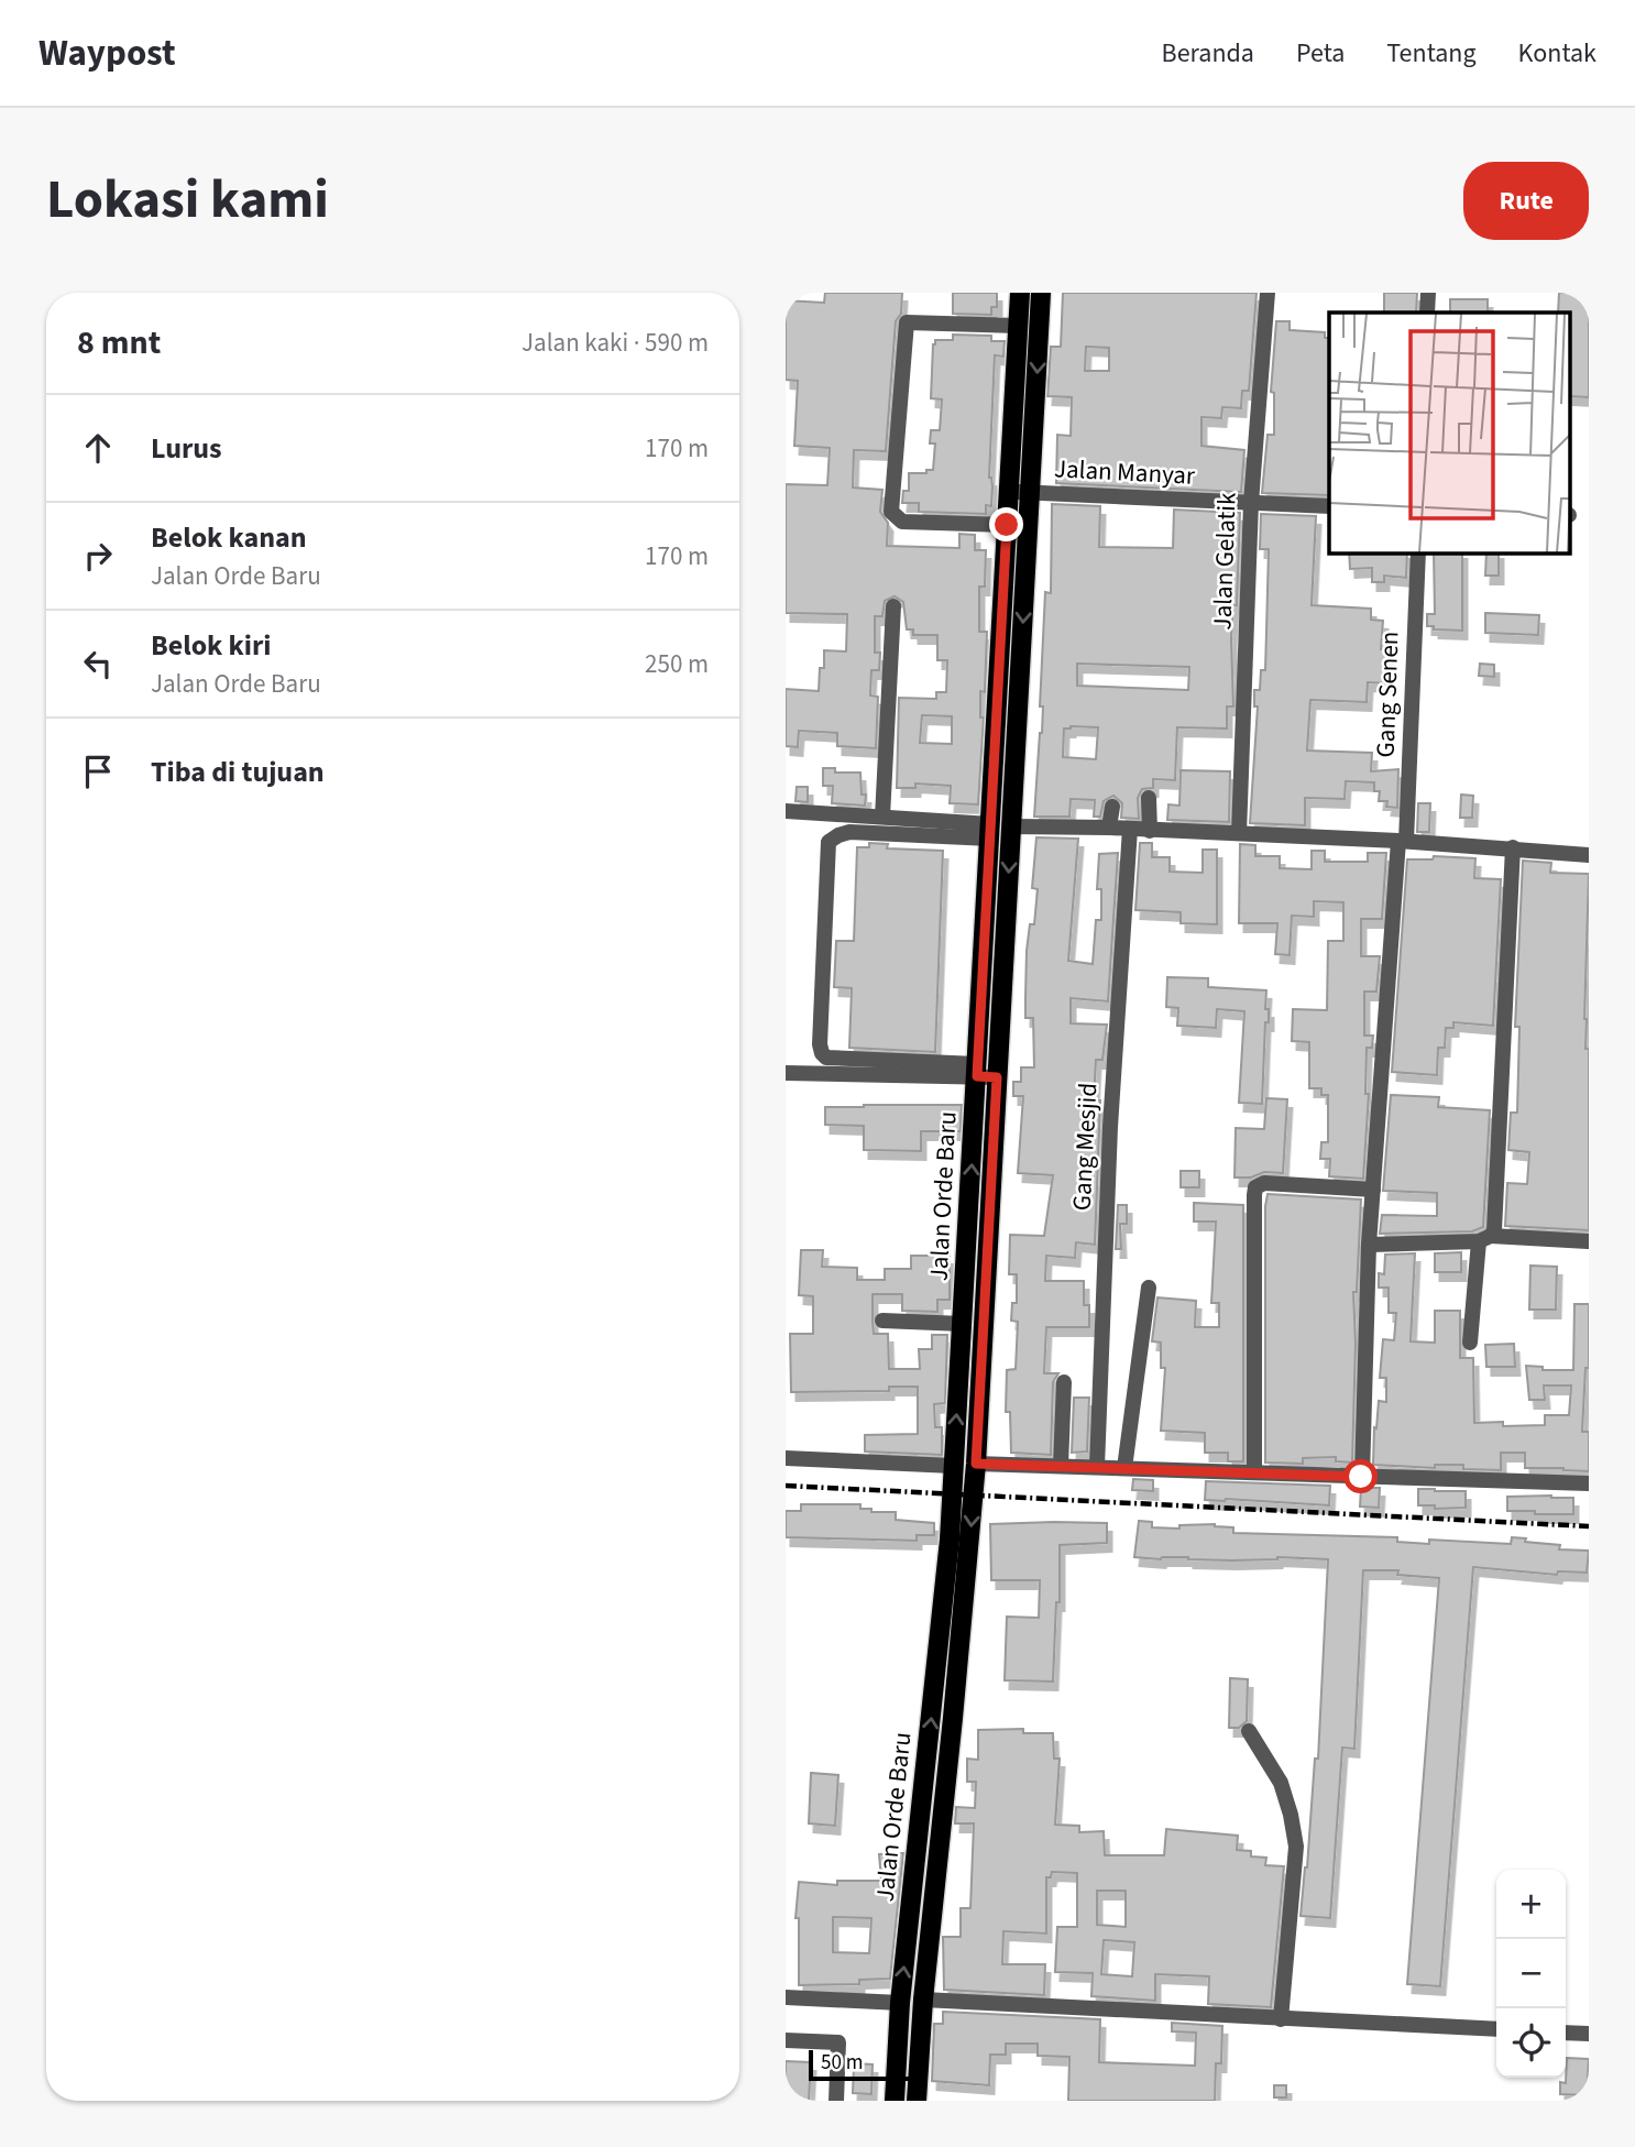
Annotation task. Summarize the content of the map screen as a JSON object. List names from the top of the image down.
{
  "streets": {
    "main road": ["Jalan Orde Baru"],
    "street": [
      "Jalan Manyar",
      "Jalan Gelatik",
      "Gang Senen",
      "Gang Mesjid"
    ]
  },
  "crossings": [
    ["Jalan Manyar", "Jalan Gelatik"],
    ["Jalan Manyar", "Jalan Orde Baru"]
  ],
  "scale_bar": "50 m",
  "page": {
    "header": "Waypost",
    "nav": [
      "Beranda",
      "Peta",
      "Tentang",
      "Kontak"
    ],
    "title": "Lokasi kami",
    "buttons": "Rute",
    "heading": ["8 mnt", "Jalan kaki · 590 m"],
    "list": [
      ["Lurus", "170 m"],
      ["Belok kanan", "Jalan Orde Baru", "170 m"],
      ["Belok kiri", "Jalan Orde Baru", "250 m"],
      "Tiba di tujuan"
    ],
    "map_buttons": ["+", "−"],
    "scale": "50 m"
  }
}
